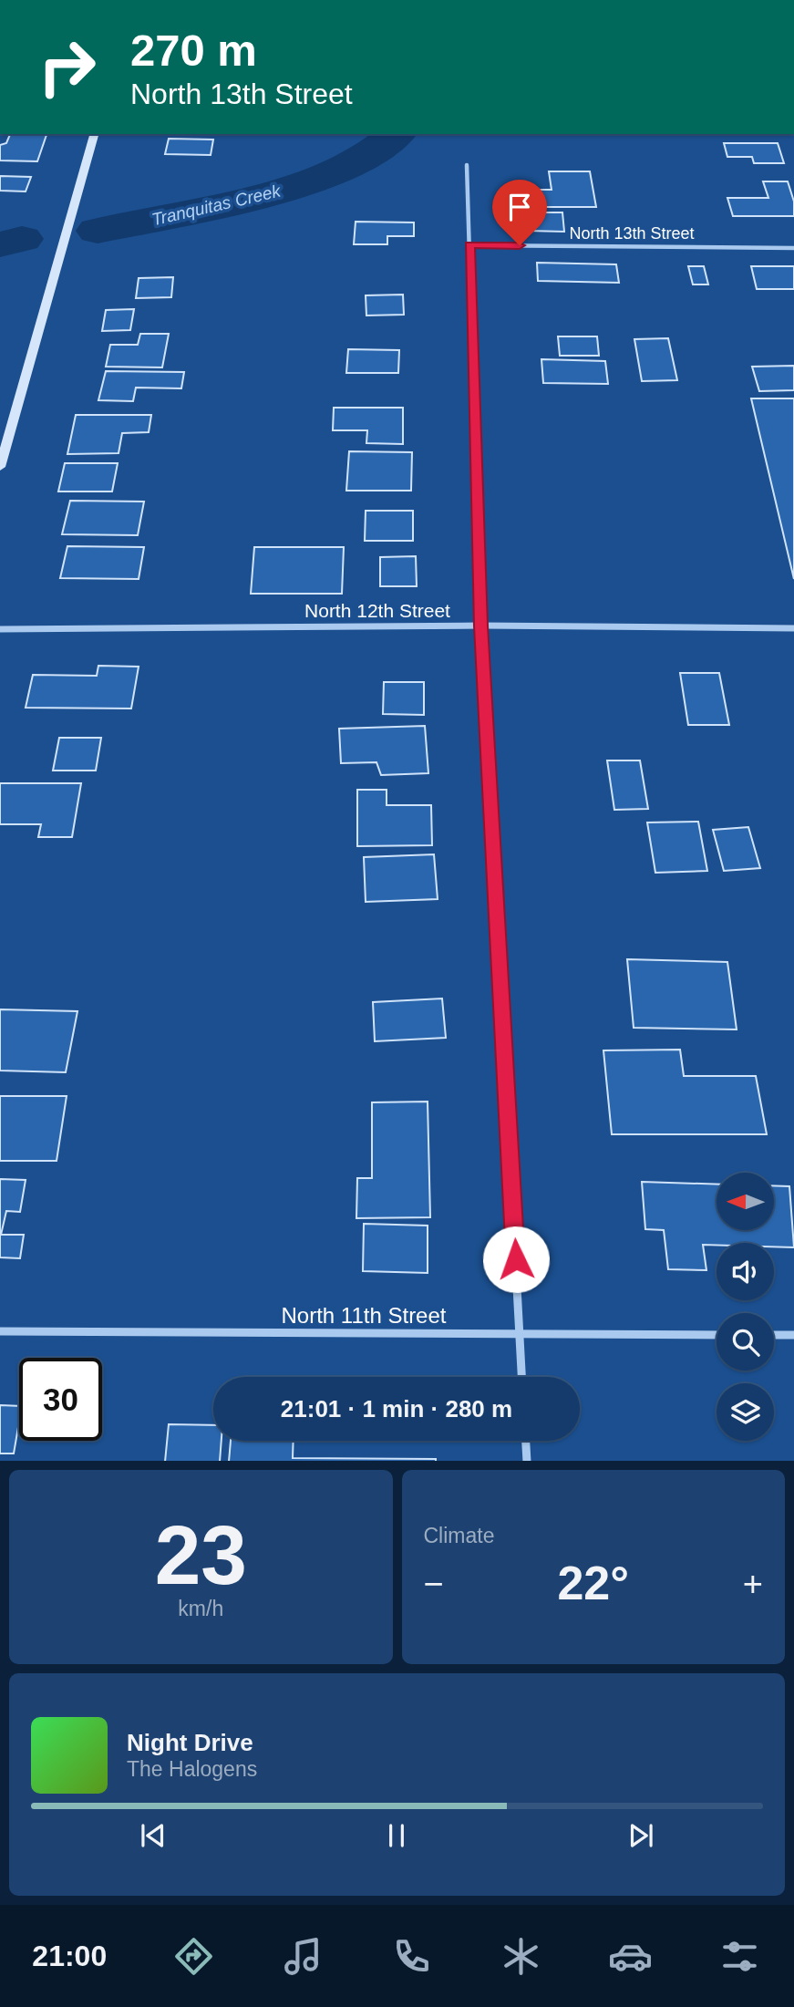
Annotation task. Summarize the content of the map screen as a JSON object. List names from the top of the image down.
{
  "streets": {
    "street": ["North 13th Street", "North 12th Street", "North 11th Street"]
  },
  "water": ["Tranquitas Creek"],
  "north": "left",
  "page": {
    "turn": ["270 m", "North 13th Street"],
    "limit": "30",
    "trip": "21:01 · 1 min · 280 m",
    "tile": [
      ["23", "km/h"],
      "Climate"
    ],
    "heat": ["−", "22°", "+"],
    "song": ["Night Drive", "The Halogens"],
    "tabs": "21:00"
  }
}
